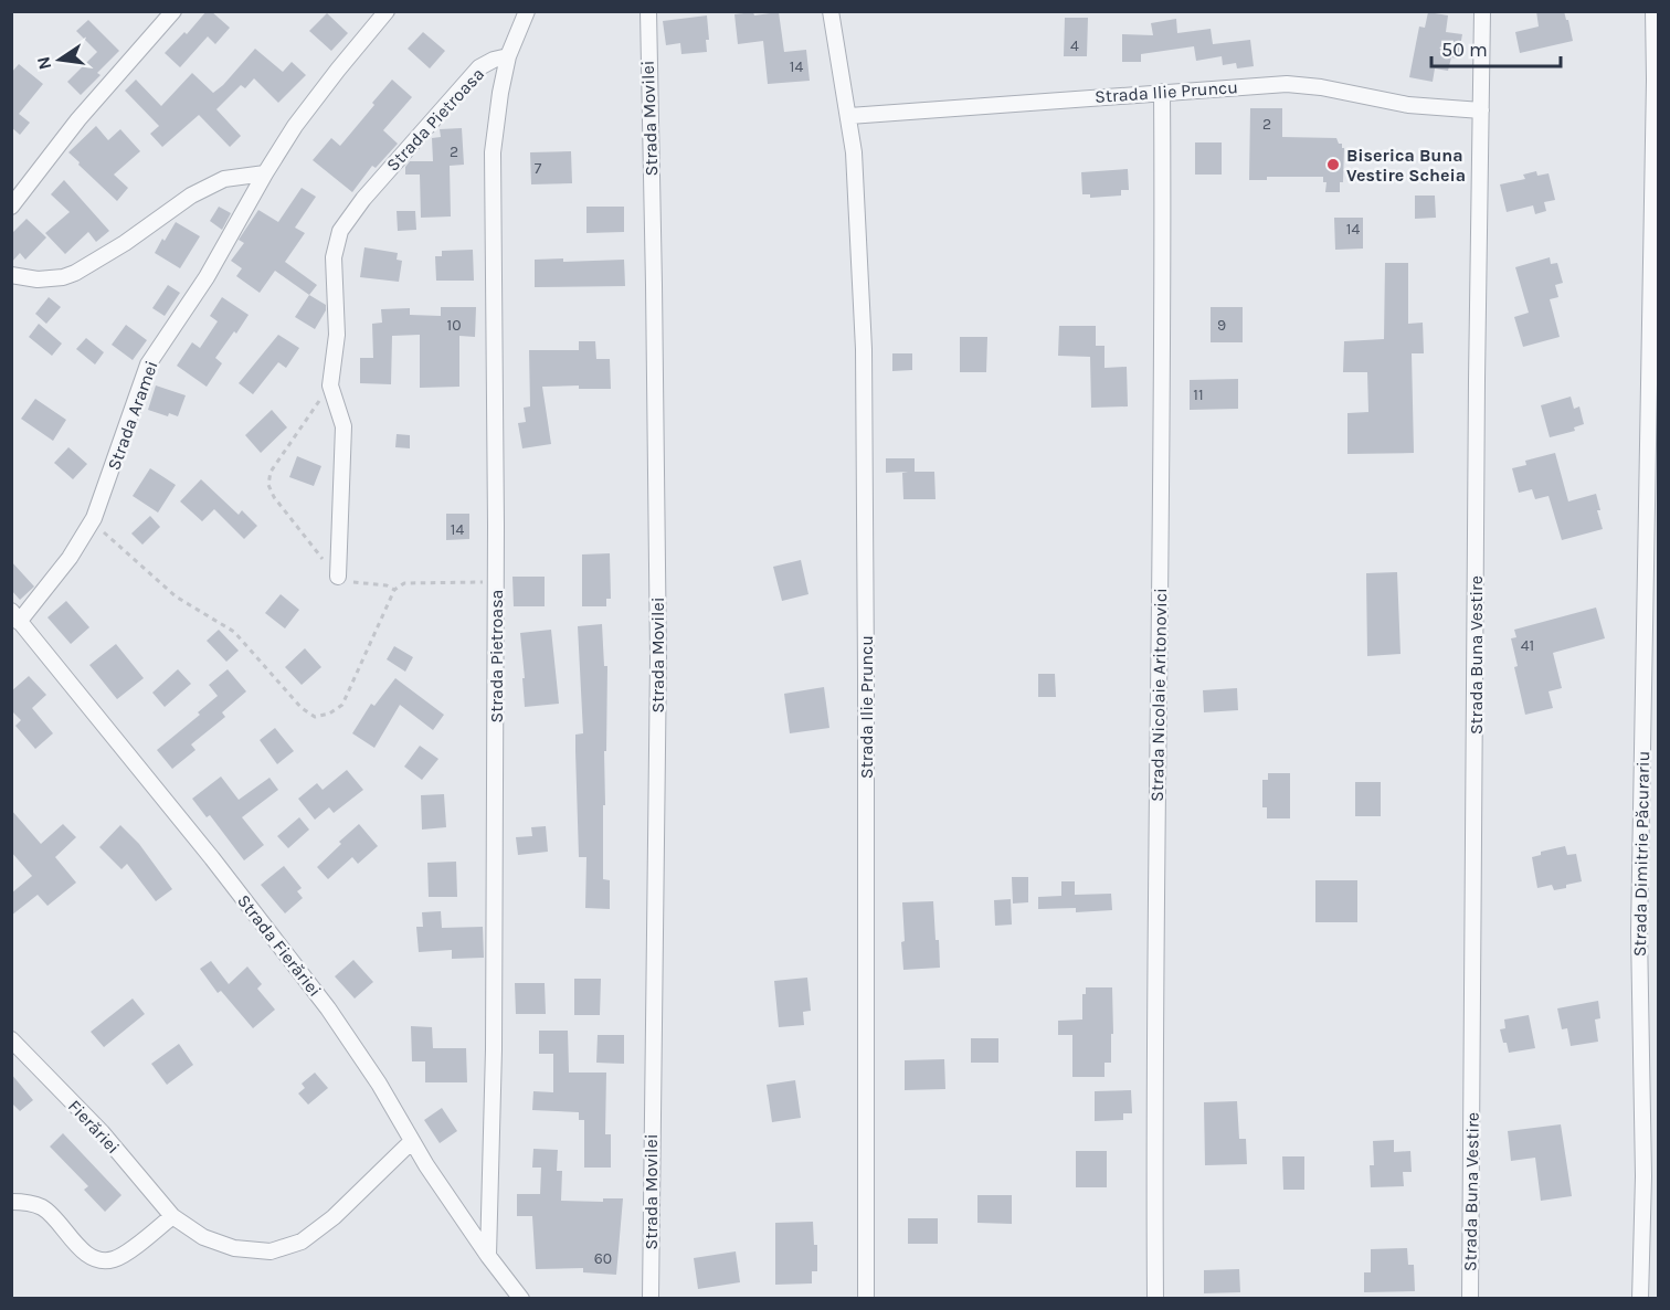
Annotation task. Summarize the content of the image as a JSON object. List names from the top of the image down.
{
  "streets": {
    "street": [
      "Strada Ilie Pruncu",
      "Strada Movilei",
      "Strada Pietroasa",
      "Strada Aramei",
      "Strada Buna Vestire",
      "Strada Nicolaie Aritonovici",
      "Strada Dimitrie Păcurariu",
      "Strada Fierăriei",
      "Fierăriei"
    ]
  },
  "crossings": [
    ["Strada Ilie Pruncu", "Strada Buna Vestire"],
    ["Strada Ilie Pruncu", "Strada Nicolaie Aritonovici"],
    ["Strada Pietroasa", "Strada Fierăriei"],
    ["Strada Aramei", "Strada Fierăriei"],
    ["Strada Fierăriei", "Fierăriei"]
  ],
  "places": ["Biserica Buna Vestire Scheia"],
  "house_numbers": [
    "4",
    "14",
    "2",
    "2",
    "7",
    "14",
    "10",
    "9",
    "11",
    "14",
    "41",
    "60"
  ],
  "scale_bar": "50 m",
  "north": "left"
}
